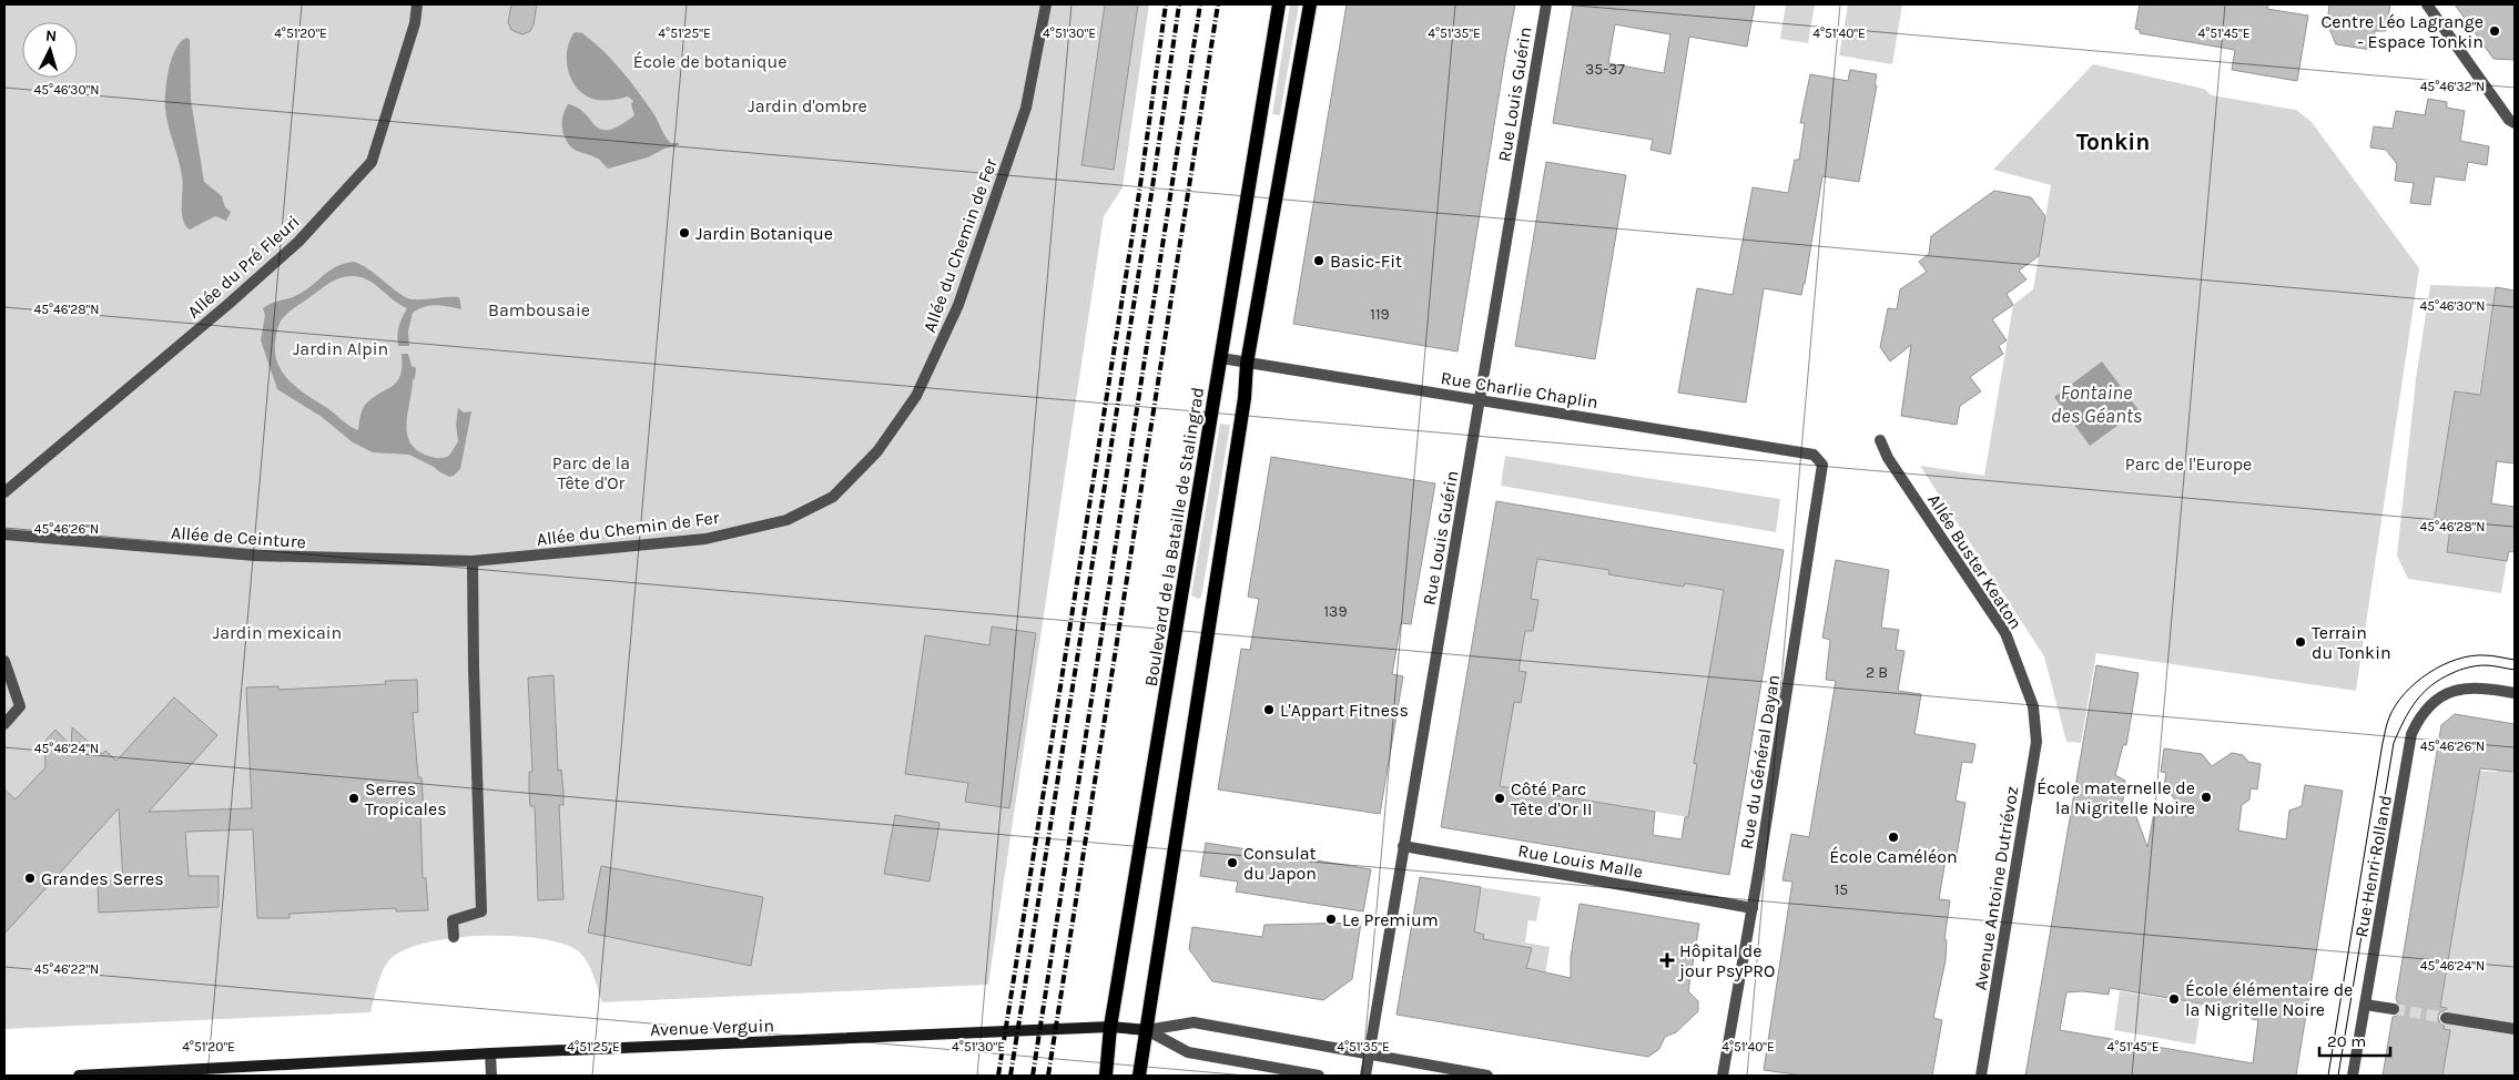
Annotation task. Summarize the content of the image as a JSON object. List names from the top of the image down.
{
  "streets": {
    "main road": ["Boulevard de la Bataille de Stalingrad", "Avenue Verguin"],
    "street": [
      "Rue Louis Guérin",
      "Allée du Chemin de Fer",
      "Allée du Pré Fleuri",
      "Rue Charlie Chaplin",
      "Allée de Ceinture",
      "Allée Buster Keaton",
      "Rue du Général Dayan",
      "Rue Louis Malle",
      "Rue Henri Rolland",
      "Avenue Antoine Dutriévoz"
    ]
  },
  "crossings": [
    ["Rue Louis Guérin", "Rue Charlie Chaplin"],
    ["Rue Louis Guérin", "Rue Louis Malle"],
    ["Allée du Chemin de Fer", "Allée de Ceinture"],
    ["Rue Charlie Chaplin", "Boulevard de la Bataille de Stalingrad"],
    ["Rue Charlie Chaplin", "Rue du Général Dayan"],
    ["Boulevard de la Bataille de Stalingrad", "Avenue Verguin"],
    ["Allée Buster Keaton", "Avenue Antoine Dutriévoz"],
    ["Rue du Général Dayan", "Rue Louis Malle"]
  ],
  "districts": ["Tonkin"],
  "water": ["Fontaine des Géants"],
  "parks": [
    "École de botanique",
    "Jardin d'ombre",
    "Bambousaie",
    "Jardin Alpin",
    "Parc de la Tête d'Or",
    "Parc de l'Europe",
    "Jardin mexicain"
  ],
  "places": {
    "other": [
      "Centre Léo Lagrange - Espace Tonkin",
      "Jardin Botanique",
      "Basic-Fit",
      "Terrain du Tonkin",
      "L'Appart Fitness",
      "École maternelle de la Nigritelle Noire",
      "Serres Tropicales",
      "Côté Parc Tête d'Or II",
      "École Caméléon",
      "Consulat du Japon",
      "Grandes Serres",
      "Le Premium",
      "École élémentaire de la Nigritelle Noire"
    ],
    "health": ["Hôpital de jour PsyPRO"]
  },
  "house_numbers": [
    "35-37",
    "119",
    "139",
    "2 B",
    "15"
  ],
  "scale_bar": "20 m",
  "north": "top",
  "coordinates": [
    "4°51'20\"E",
    "4°51'25\"E",
    "4°51'30\"E",
    "4°51'35\"E",
    "4°51'40\"E",
    "4°51'45\"E",
    "45°46'32\"N",
    "45°46'30\"N",
    "45°46'28\"N",
    "45°46'26\"N",
    "45°46'24\"N",
    "45°46'22\"N"
  ]
}
